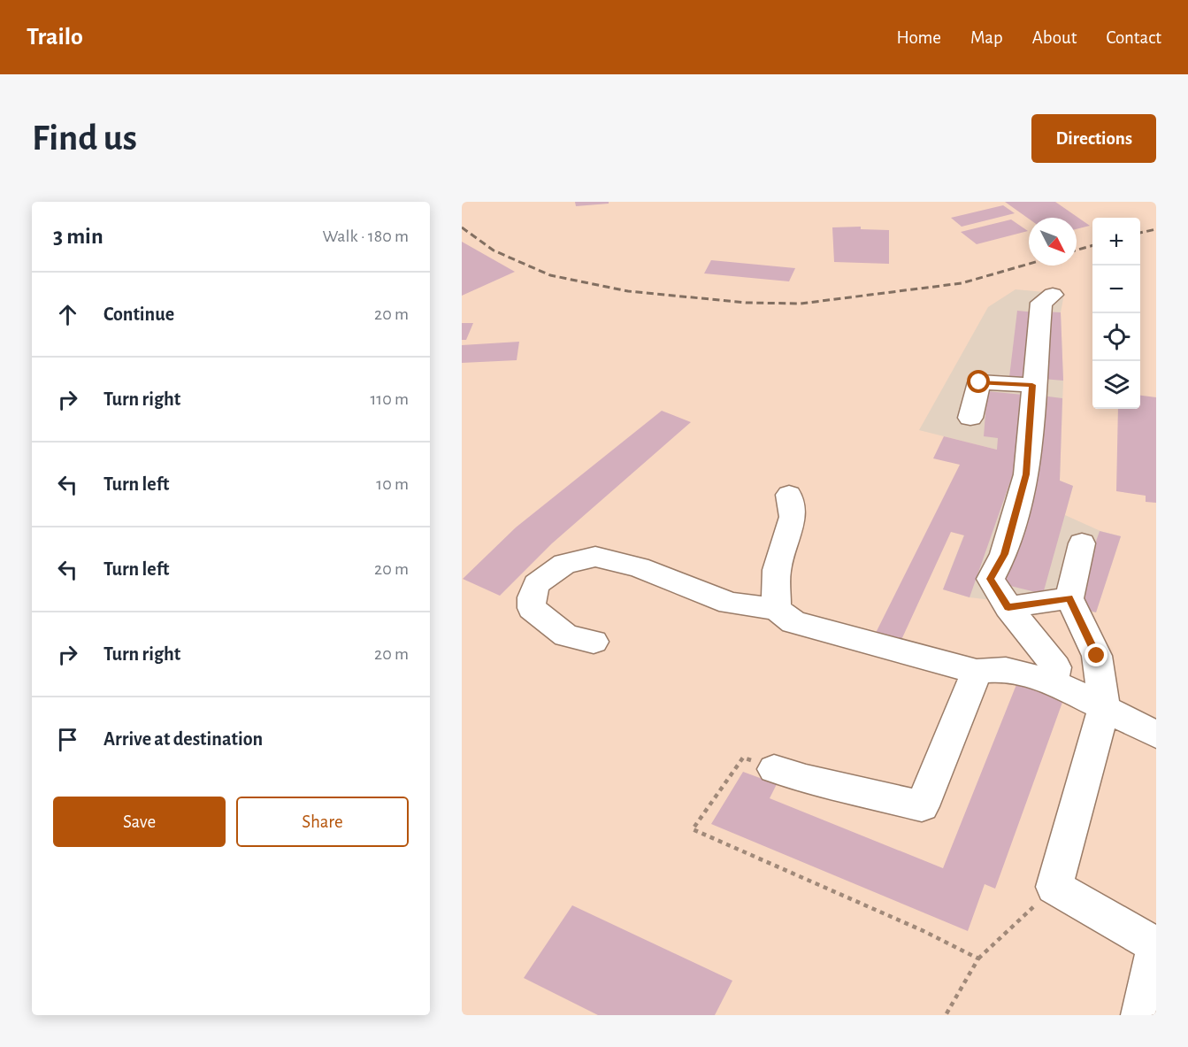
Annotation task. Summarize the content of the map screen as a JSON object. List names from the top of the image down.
{
  "north": "bottom right",
  "page": {
    "header": "Trailo",
    "nav": [
      "Home",
      "Map",
      "About",
      "Contact"
    ],
    "buttons": [
      "Directions",
      ["Save", "Share"]
    ],
    "title": "Find us",
    "heading": ["3 min", "Walk · 180 m"],
    "map_buttons": ["+", "−"],
    "list": [
      ["Continue", "20 m"],
      ["Turn right", "110 m"],
      ["Turn left", "10 m"],
      ["Turn left", "20 m"],
      ["Turn right", "20 m"],
      "Arrive at destination"
    ]
  }
}
